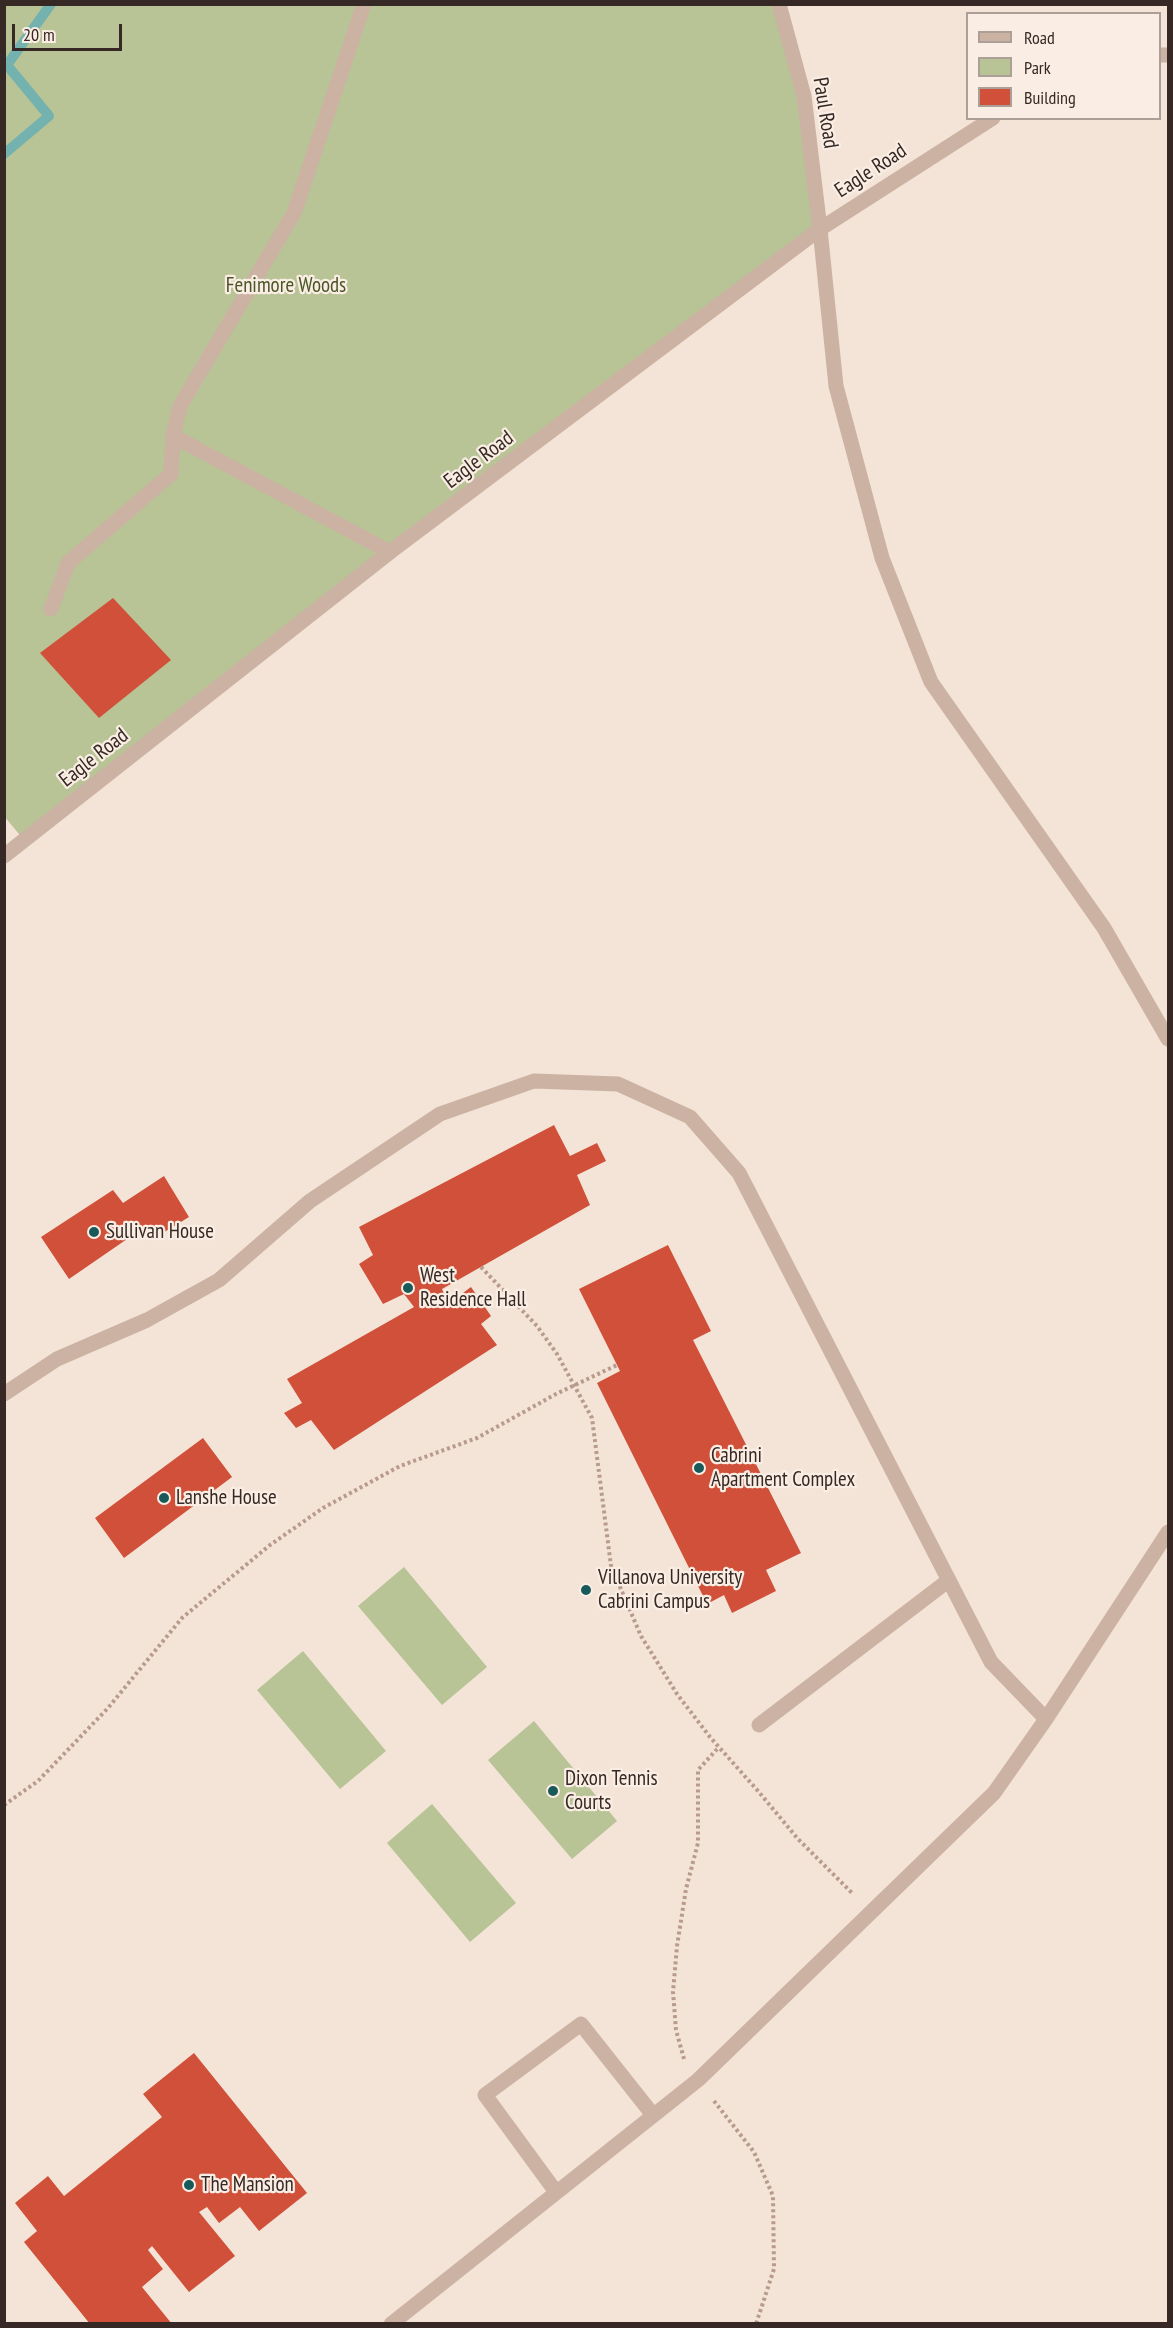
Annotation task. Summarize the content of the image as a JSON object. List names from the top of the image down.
{
  "streets": {
    "street": ["Paul Road", "Eagle Road"]
  },
  "crossings": [
    ["Paul Road", "Eagle Road"]
  ],
  "parks": ["Fenimore Woods"],
  "places": [
    "Sullivan House",
    "West Residence Hall",
    "Cabrini Apartment Complex",
    "Lanshe House",
    "Villanova University Cabrini Campus",
    "Dixon Tennis Courts",
    "The Mansion"
  ],
  "legend": ["Road", "Park", "Building"],
  "scale_bar": "20 m"
}
